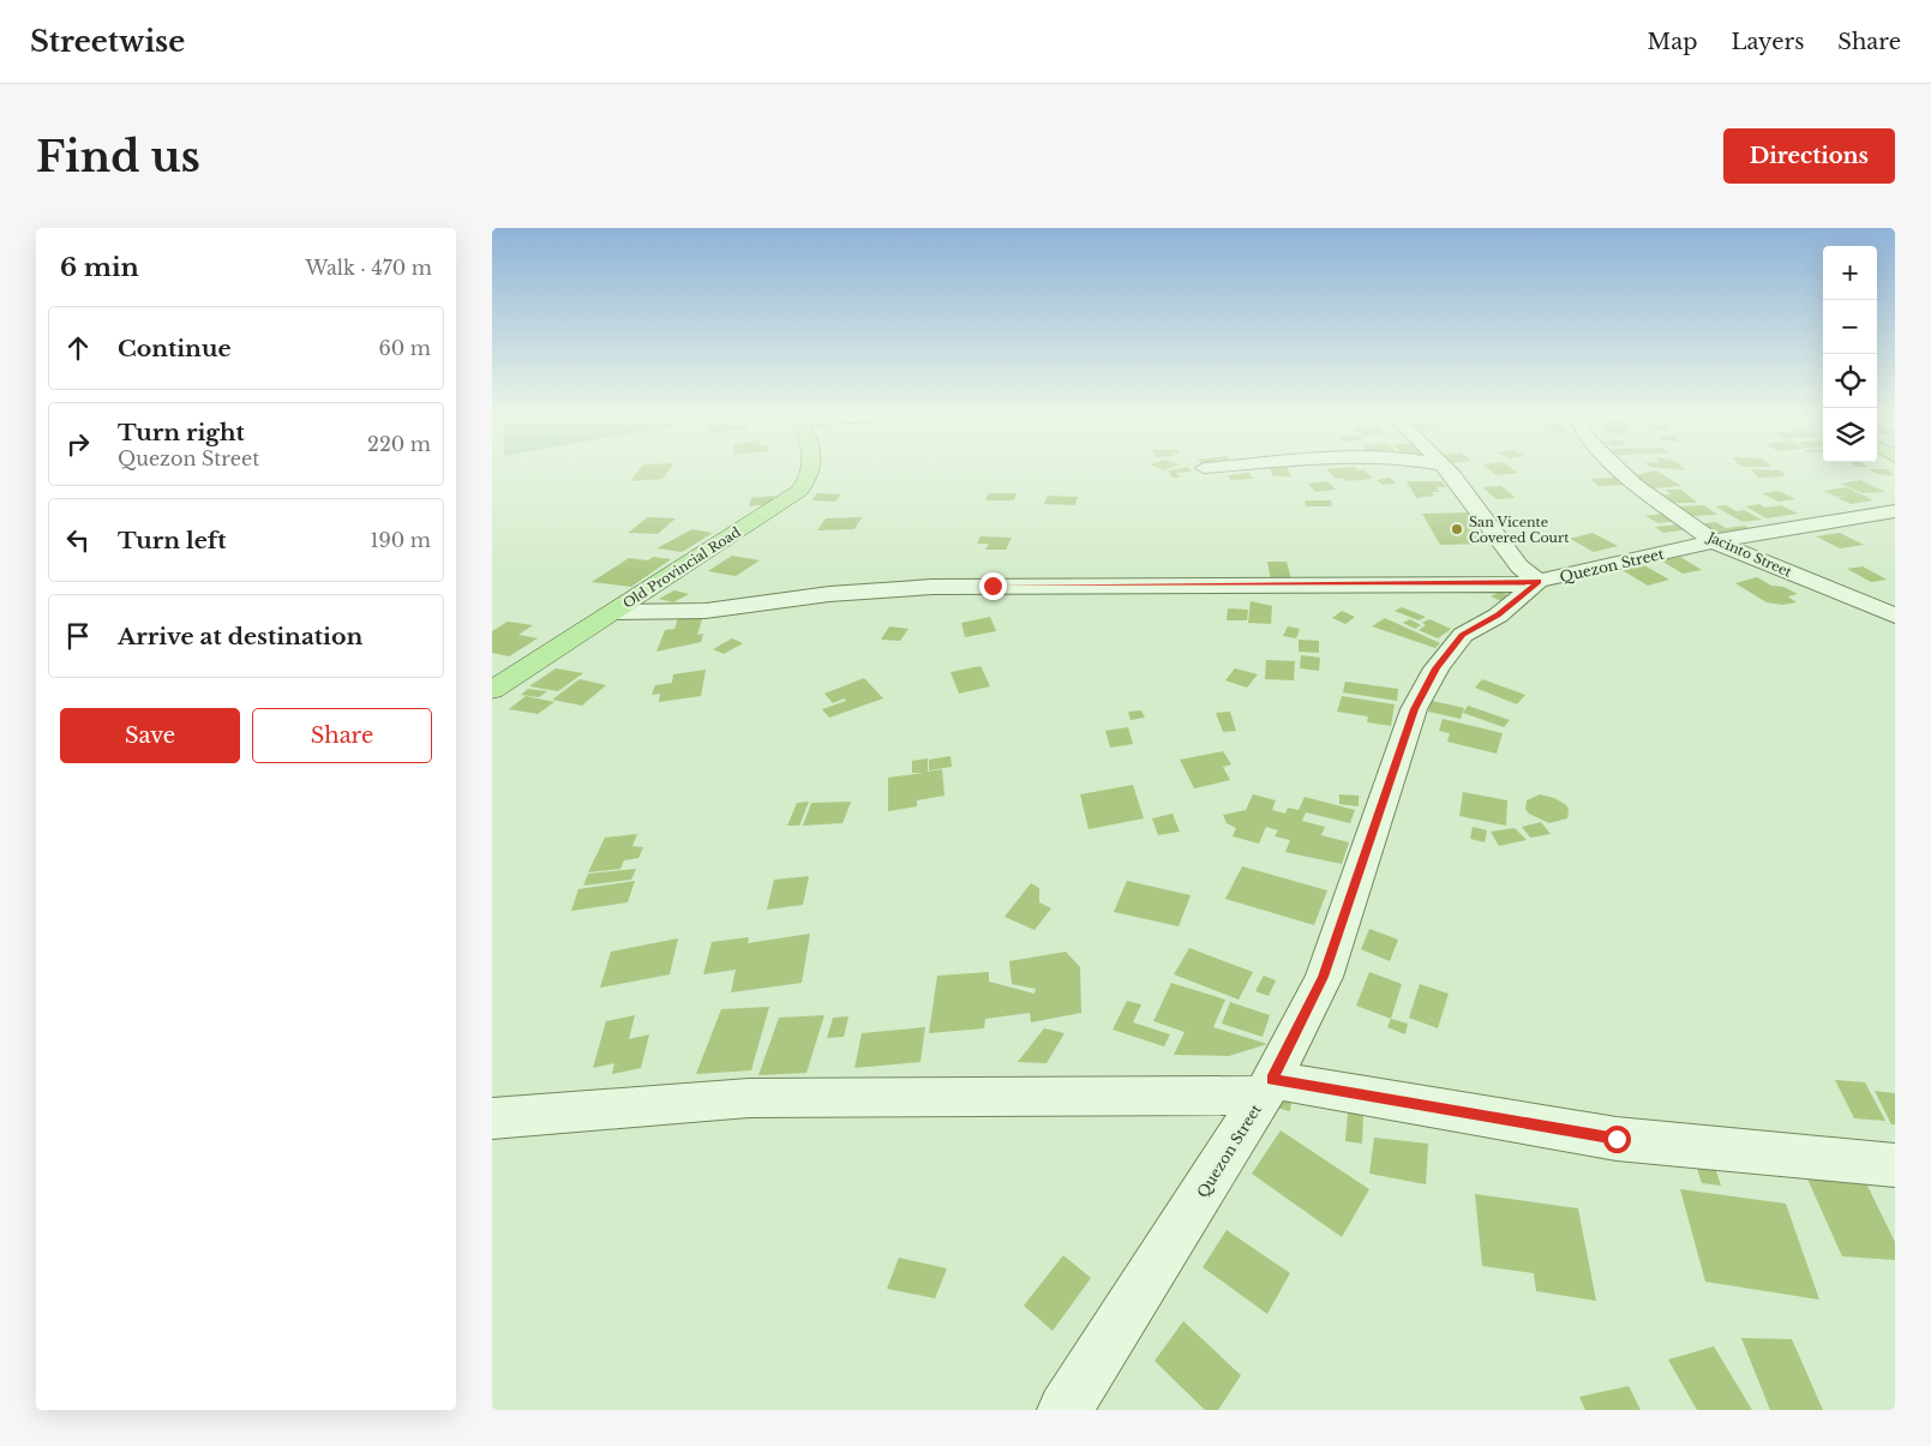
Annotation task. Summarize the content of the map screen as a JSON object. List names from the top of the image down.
{
  "streets": {
    "main road": ["Old Provincial Road"],
    "street": ["Jacinto Street", "Quezon Street"]
  },
  "crossings": [
    ["Jacinto Street", "Quezon Street"]
  ],
  "places": ["San Vicente Covered Court"],
  "page": {
    "header": "Streetwise",
    "nav": ["Map", "Layers", "Share"],
    "buttons": [
      "Directions",
      ["Save", "Share"]
    ],
    "title": "Find us",
    "heading": ["6 min", "Walk · 470 m"],
    "map_buttons": ["+", "−"],
    "list": [
      ["Continue", "60 m"],
      ["Turn right", "Quezon Street", "220 m"],
      ["Turn left", "190 m"],
      "Arrive at destination"
    ]
  }
}
